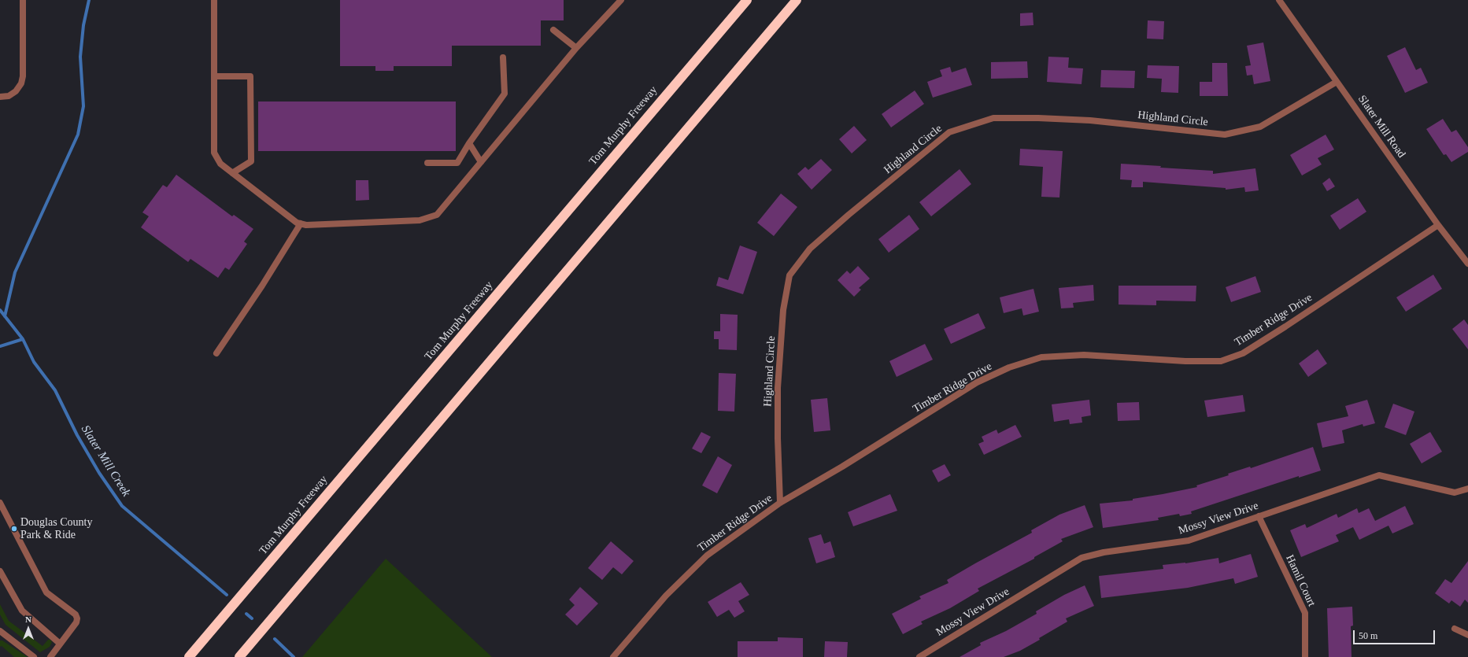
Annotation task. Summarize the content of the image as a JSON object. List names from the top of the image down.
{
  "streets": {
    "highway": ["Tom Murphy Freeway"],
    "street": [
      "Highland Circle",
      "Slater Mill Road",
      "Timber Ridge Drive",
      "Mossy View Drive",
      "Hamil Court"
    ]
  },
  "crossings": [
    ["Highland Circle", "Slater Mill Road"],
    ["Highland Circle", "Timber Ridge Drive"],
    ["Slater Mill Road", "Timber Ridge Drive"],
    ["Mossy View Drive", "Hamil Court"]
  ],
  "water": ["Slater Mill Creek"],
  "places": ["Douglas County Park & Ride"],
  "scale_bar": "50 m",
  "north": "top"
}
